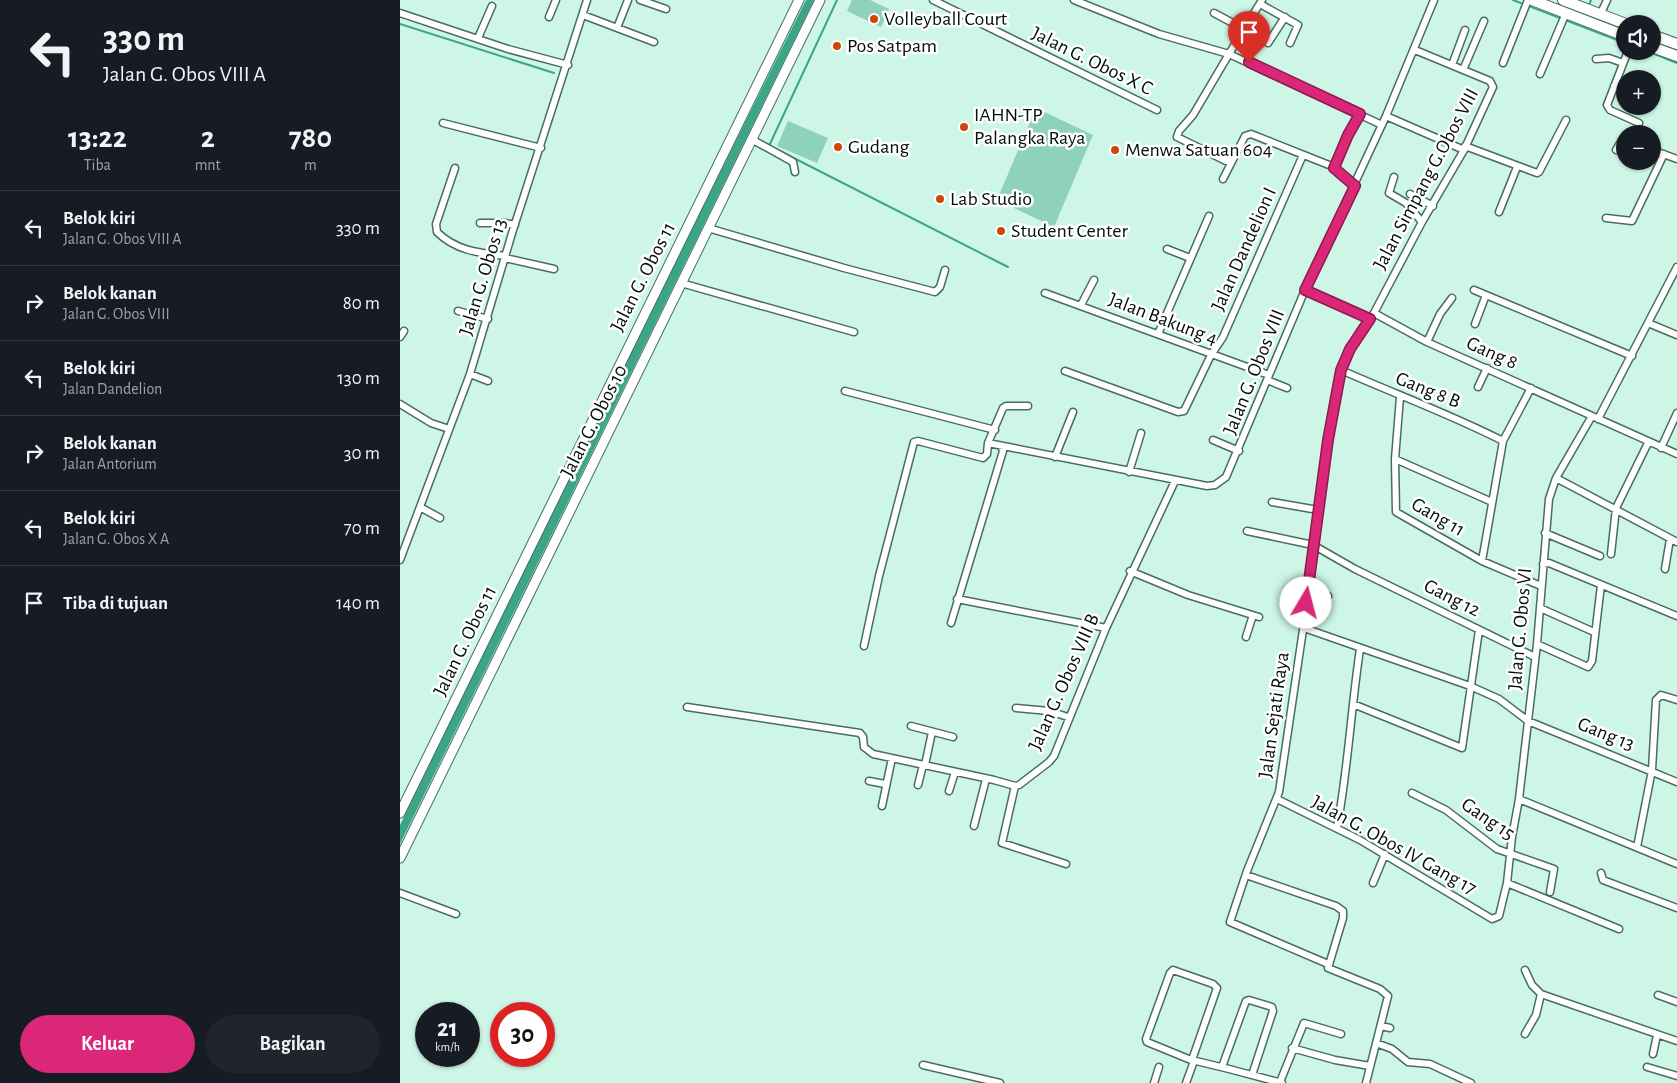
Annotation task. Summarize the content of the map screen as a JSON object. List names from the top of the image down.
{
  "streets": {
    "street": [
      "Jalan G. Obos X C",
      "Jalan Simpang G.Obos VIII",
      "Jalan Dandelion I",
      "Jalan G. Obos 13",
      "Jalan G. Obos 11",
      "Jalan Bakung 4",
      "Gang 8",
      "Jalan G. Obos VIII",
      "Gang 8 B",
      "Jalan G. Obos 10",
      "Gang 11",
      "Gang 12",
      "Jalan G. Obos VI",
      "Jalan G. Obos VIII B",
      "Jalan Sejati Raya",
      "Gang 13",
      "Gang 15",
      "Jalan G. Obos IV Gang 17"
    ]
  },
  "crossings": [
    ["Jalan Simpang G.Obos VIII", "Gang 8"],
    ["Jalan Simpang G.Obos VIII", "Jalan G. Obos VIII"],
    ["Jalan Simpang G.Obos VIII", "Jalan Sejati Raya"],
    ["Jalan Dandelion I", "Jalan Bakung 4"],
    ["Jalan Bakung 4", "Jalan G. Obos VIII"],
    ["Gang 8", "Jalan G. Obos VI"],
    ["Jalan G. Obos VIII", "Jalan G. Obos VIII B"],
    ["Gang 8 B", "Gang 11"],
    ["Gang 8 B", "Jalan Sejati Raya"],
    ["Gang 11", "Jalan G. Obos VI"],
    ["Gang 12", "Jalan G. Obos VI"],
    ["Gang 12", "Jalan Sejati Raya"],
    ["Jalan G. Obos VI", "Gang 13"],
    ["Jalan G. Obos VI", "Gang 15"],
    ["Jalan G. Obos VI", "Jalan G. Obos IV Gang 17"],
    ["Jalan Sejati Raya", "Gang 13"],
    ["Jalan Sejati Raya", "Jalan G. Obos IV Gang 17"]
  ],
  "places": [
    "Volleyball Court",
    "Pos Satpam",
    "IAHN-TP Palangka Raya",
    "Gudang",
    "Menwa Satuan 604",
    "Lab Studio",
    "Student Center"
  ],
  "page": {
    "turn": ["330 m", "Jalan G. Obos VIII A"],
    "map_buttons": ["+", "−"],
    "eta": [
      "13:22",
      "Tiba",
      "2",
      "mnt",
      "780",
      "m"
    ],
    "list": [
      {
        "name": "Belok kiri",
        "note": "Jalan G. Obos VIII A",
        "value": "330 m"
      },
      {
        "name": "Belok kanan",
        "note": "Jalan G. Obos VIII",
        "value": "80 m"
      },
      {
        "name": "Belok kiri",
        "note": "Jalan Dandelion",
        "value": "130 m"
      },
      {
        "name": "Belok kanan",
        "note": "Jalan Antorium",
        "value": "30 m"
      },
      {
        "name": "Belok kiri",
        "note": "Jalan G. Obos X A",
        "value": "70 m"
      },
      {
        "name": "Tiba di tujuan",
        "value": "140 m"
      }
    ],
    "speed": "21 km/h",
    "limit": "30",
    "buttons": ["Keluar", "Bagikan"]
  }
}
